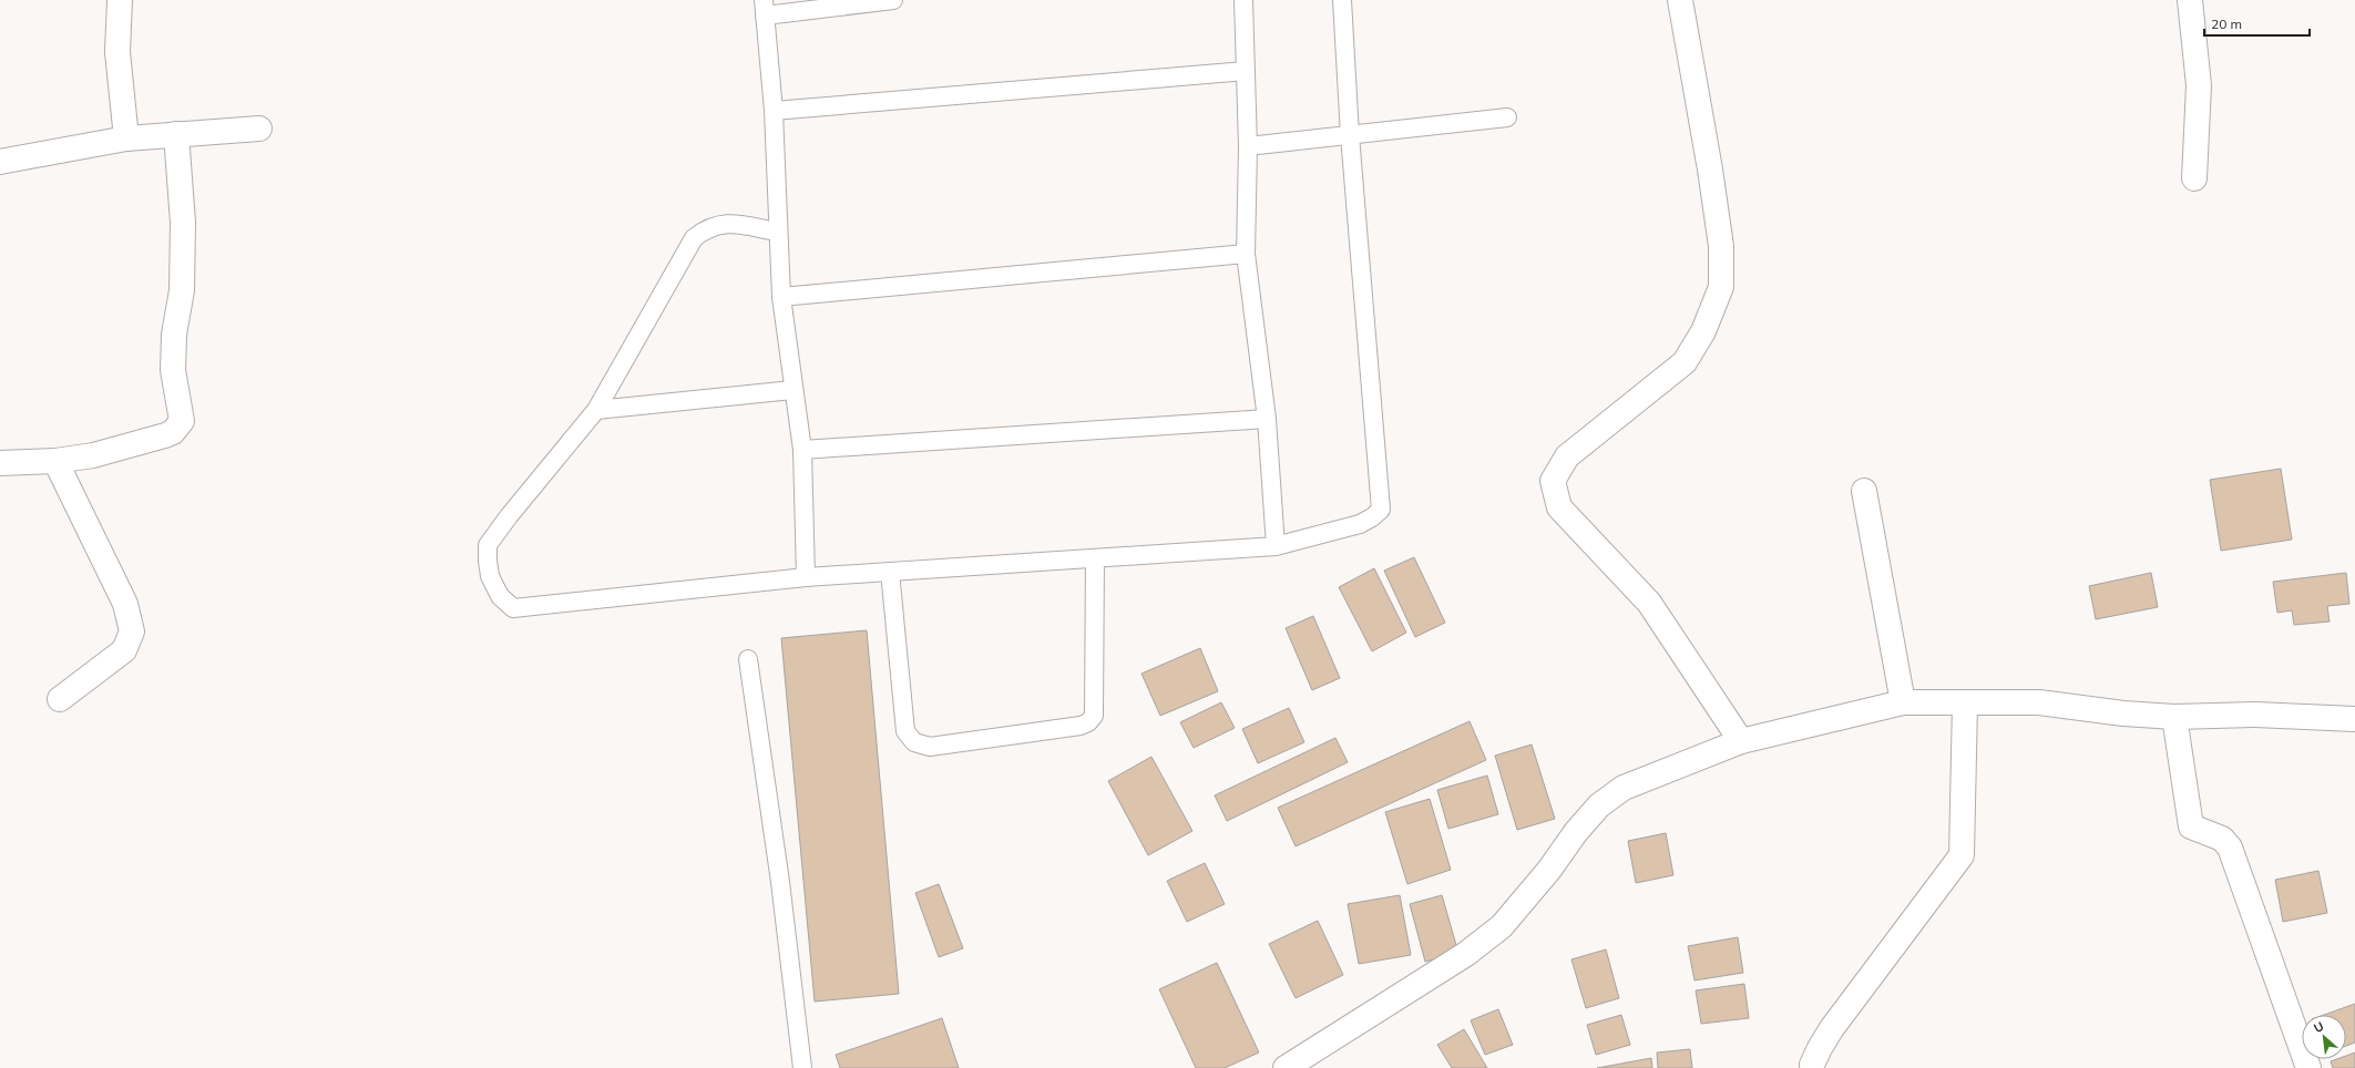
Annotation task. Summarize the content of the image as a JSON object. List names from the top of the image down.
{
  "scale_bar": "20 m",
  "north": "top left"
}
